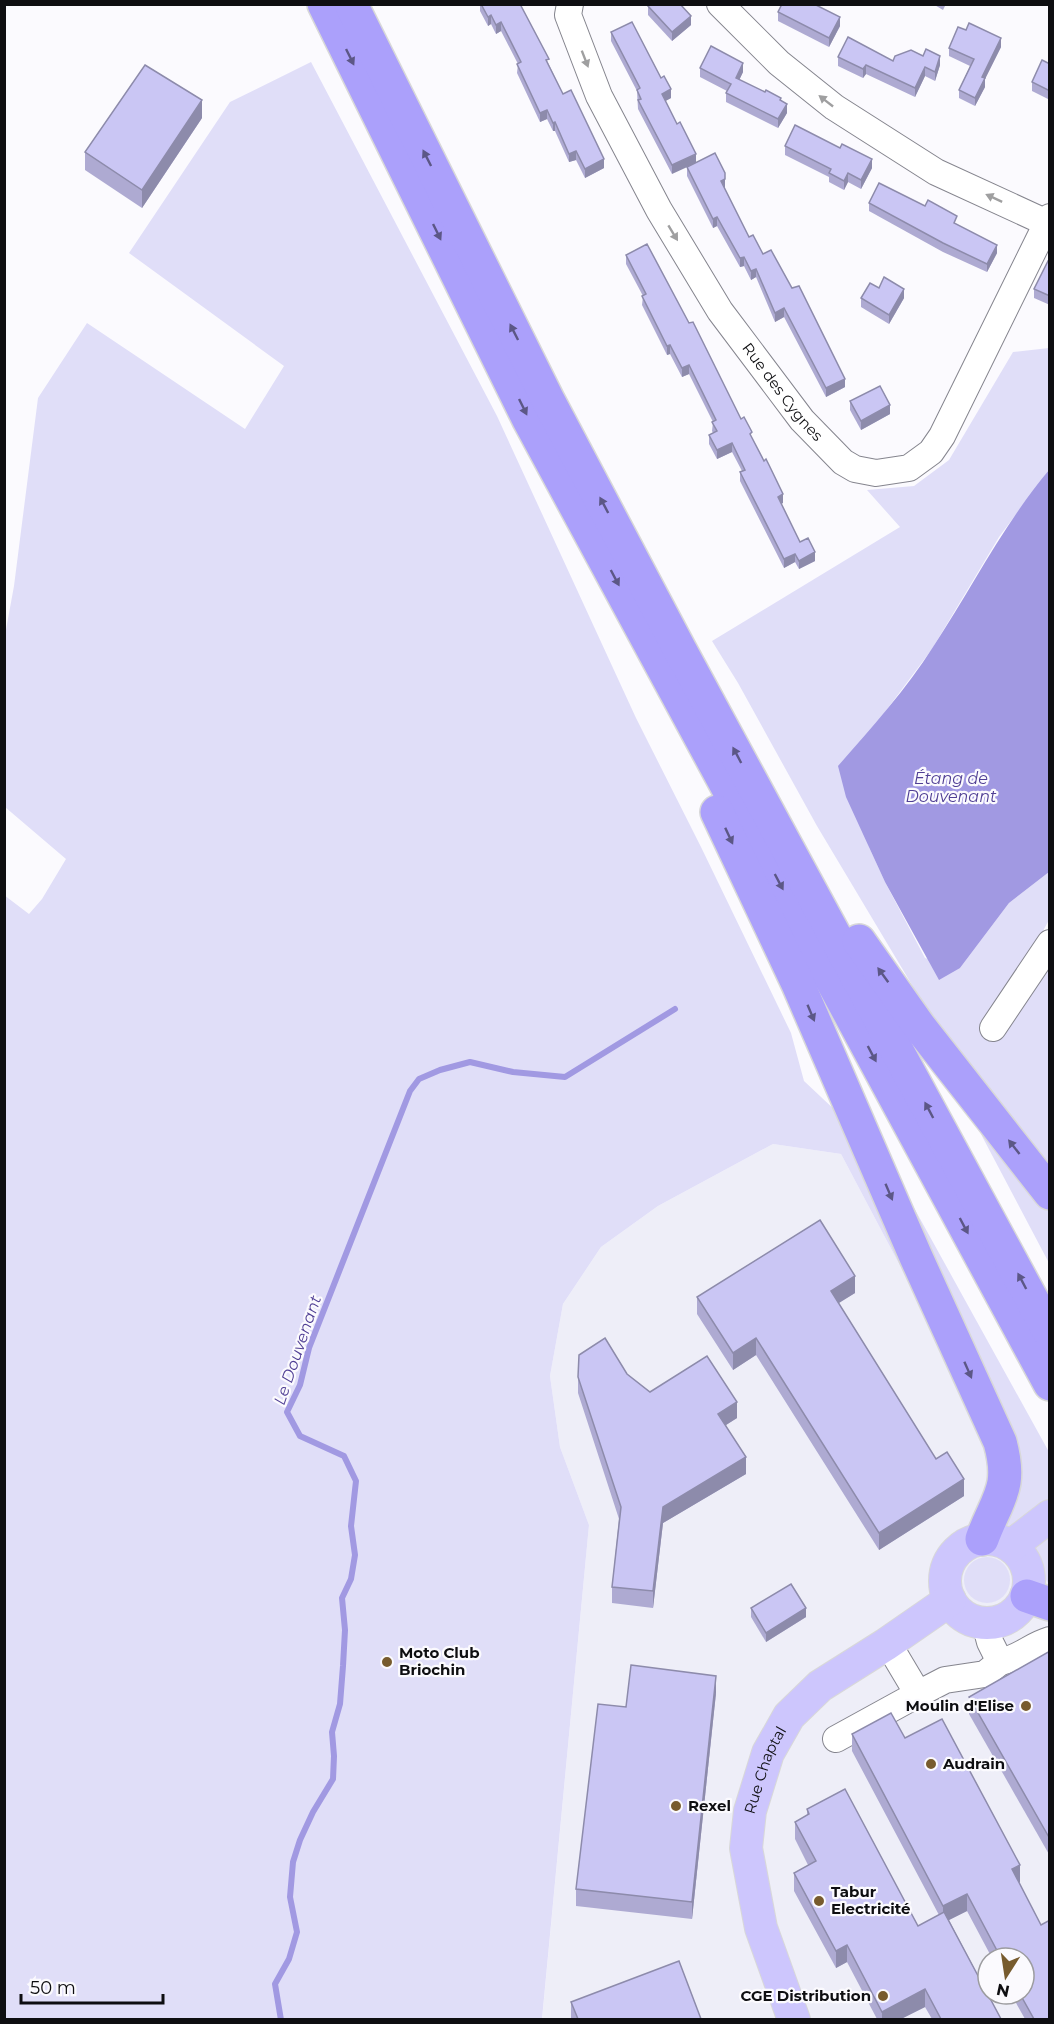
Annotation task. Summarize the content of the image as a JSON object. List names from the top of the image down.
{
  "streets": {
    "main road": ["Rue Chaptal"],
    "street": ["Rue des Cygnes"]
  },
  "water": ["Étang de Douvenant", "Le Douvenant"],
  "places": [
    "Moto Club Briochin",
    "Moulin d'Elise",
    "Audrain",
    "Rexel",
    "Tabur Electricité",
    "CGE Distribution"
  ],
  "scale_bar": "50 m",
  "north": "bottom"
}
